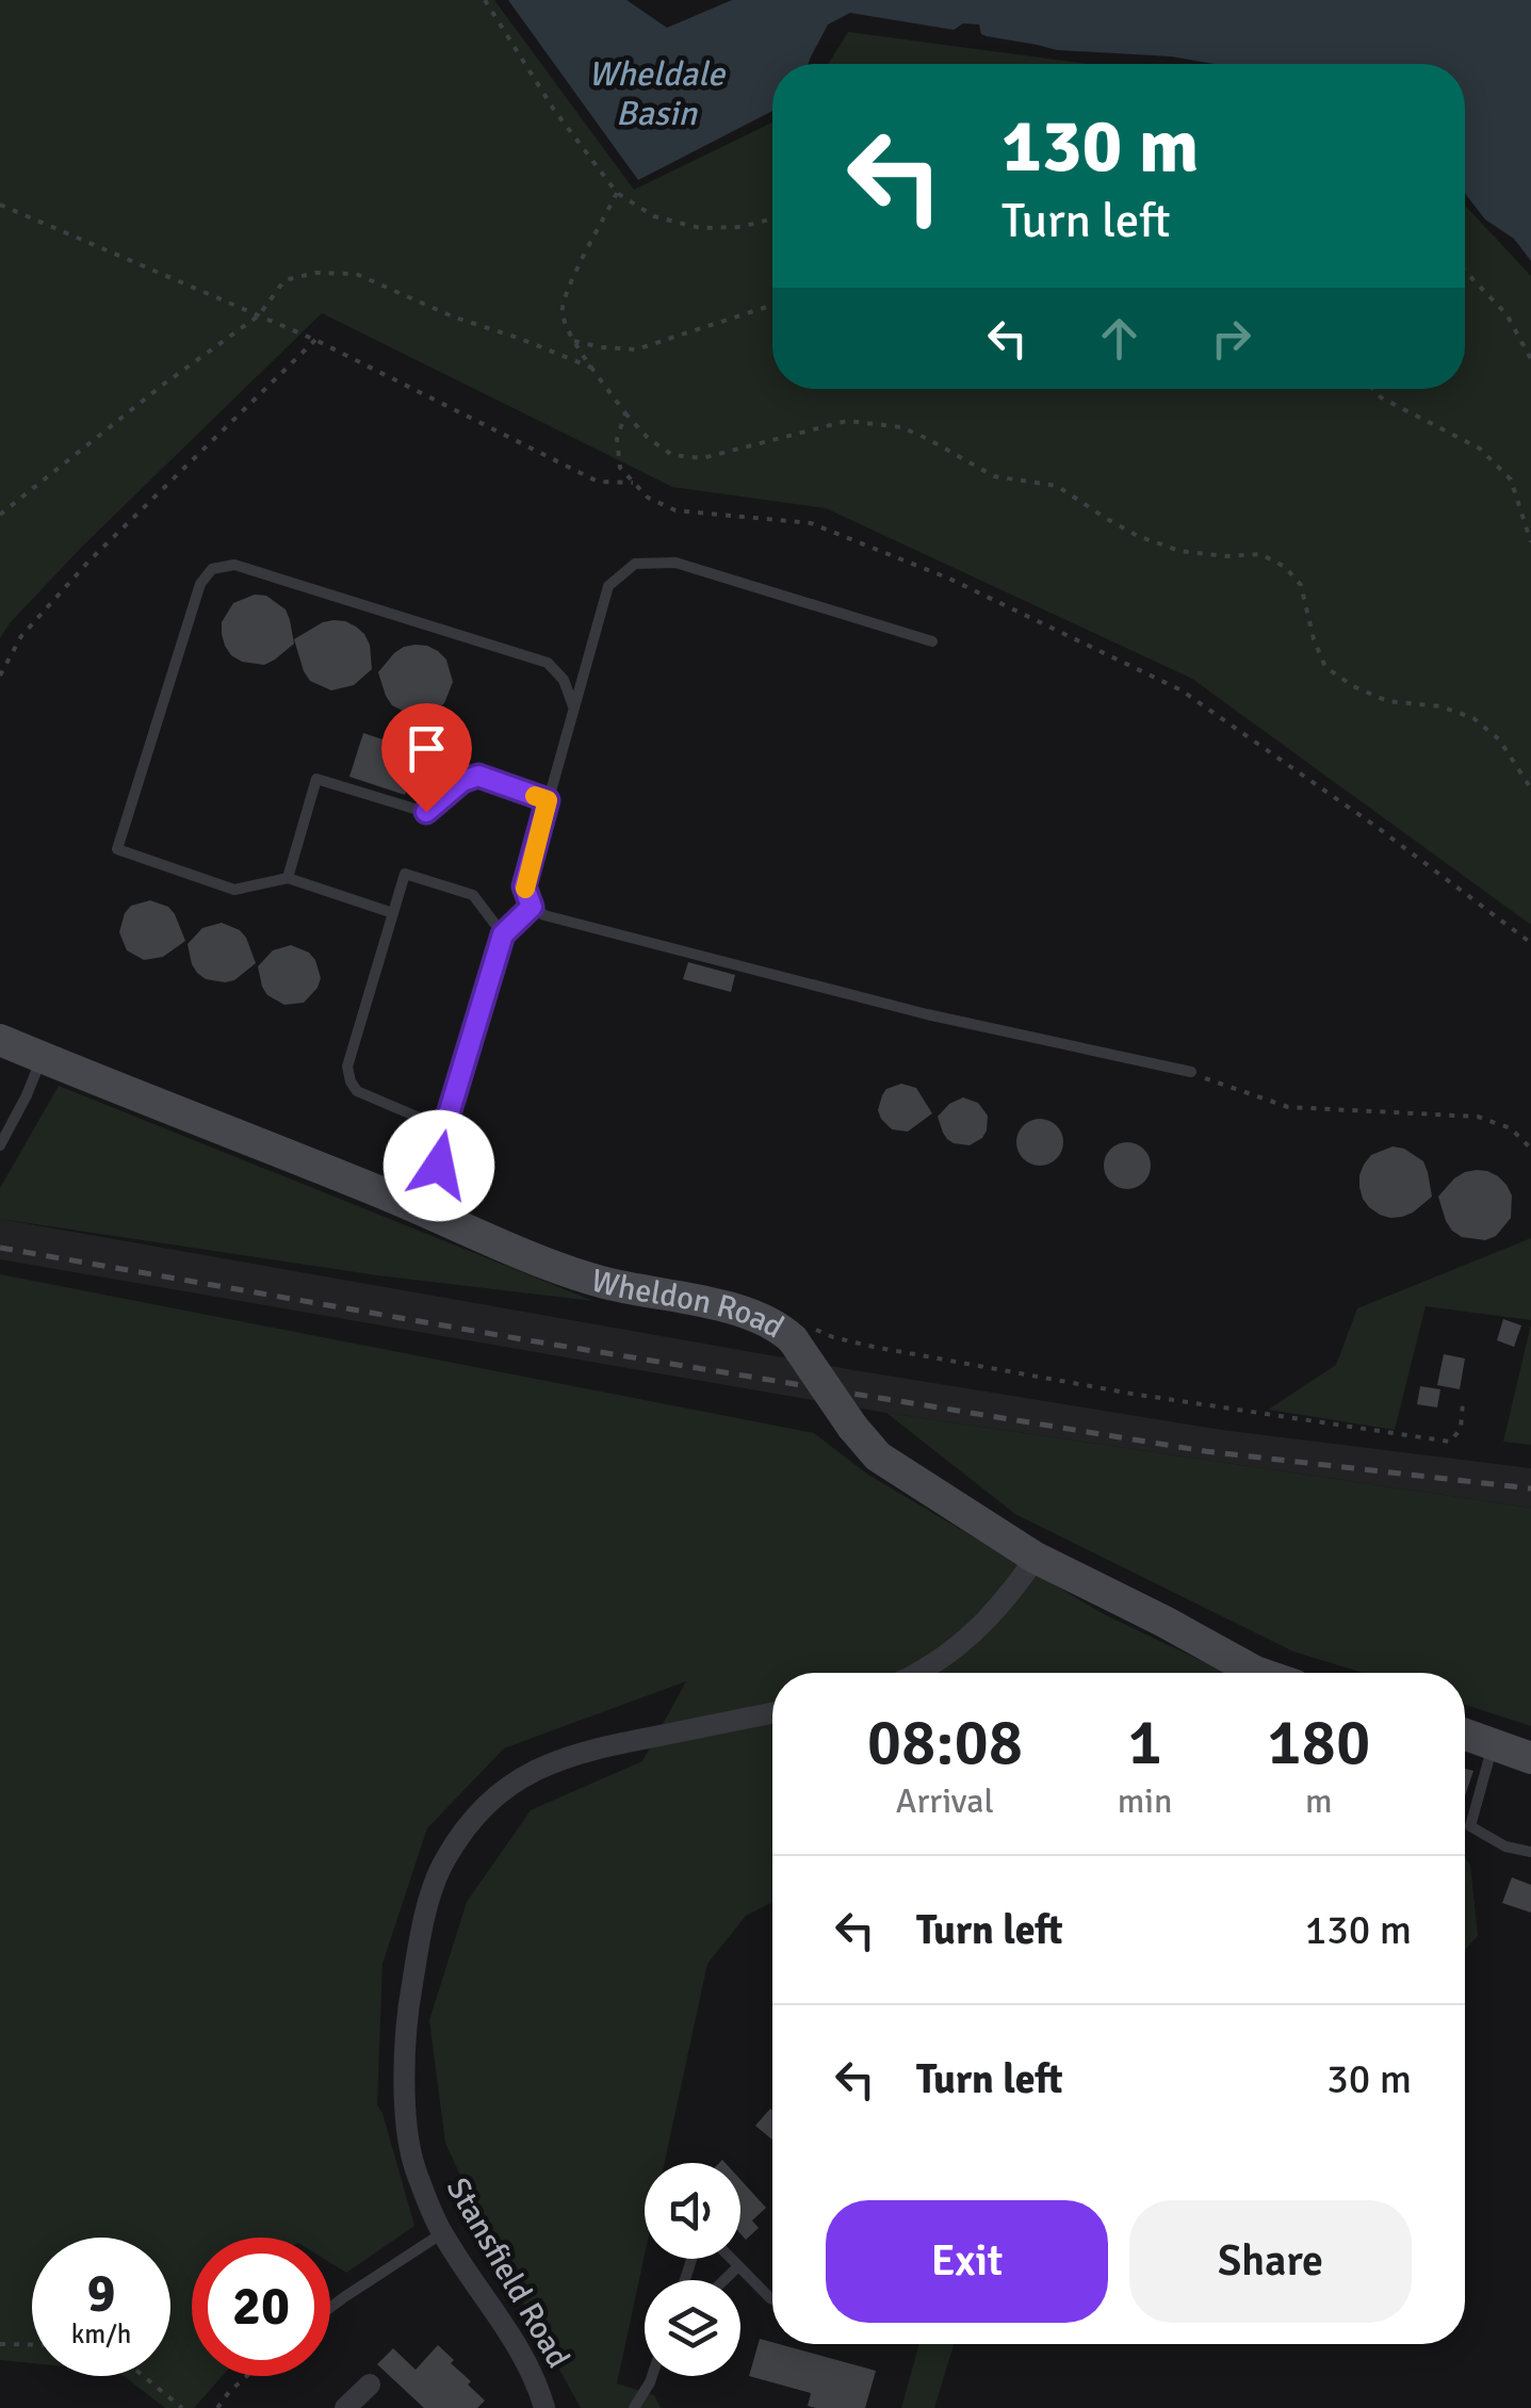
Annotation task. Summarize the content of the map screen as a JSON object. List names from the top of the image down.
{
  "streets": {
    "street": ["Wheldon Road", "Stansfield Road"]
  },
  "water": ["Wheldale Basin"],
  "page": {
    "turn": ["130 m", "Turn left"],
    "eta": [
      "08:08",
      "Arrival",
      "1",
      "min",
      "180",
      "m"
    ],
    "list": [
      {
        "name": "Turn left",
        "value": "130 m"
      },
      {
        "name": "Turn left",
        "value": "30 m"
      }
    ],
    "buttons": ["Exit", "Share"],
    "speed": "9 km/h",
    "limit": "20"
  }
}
